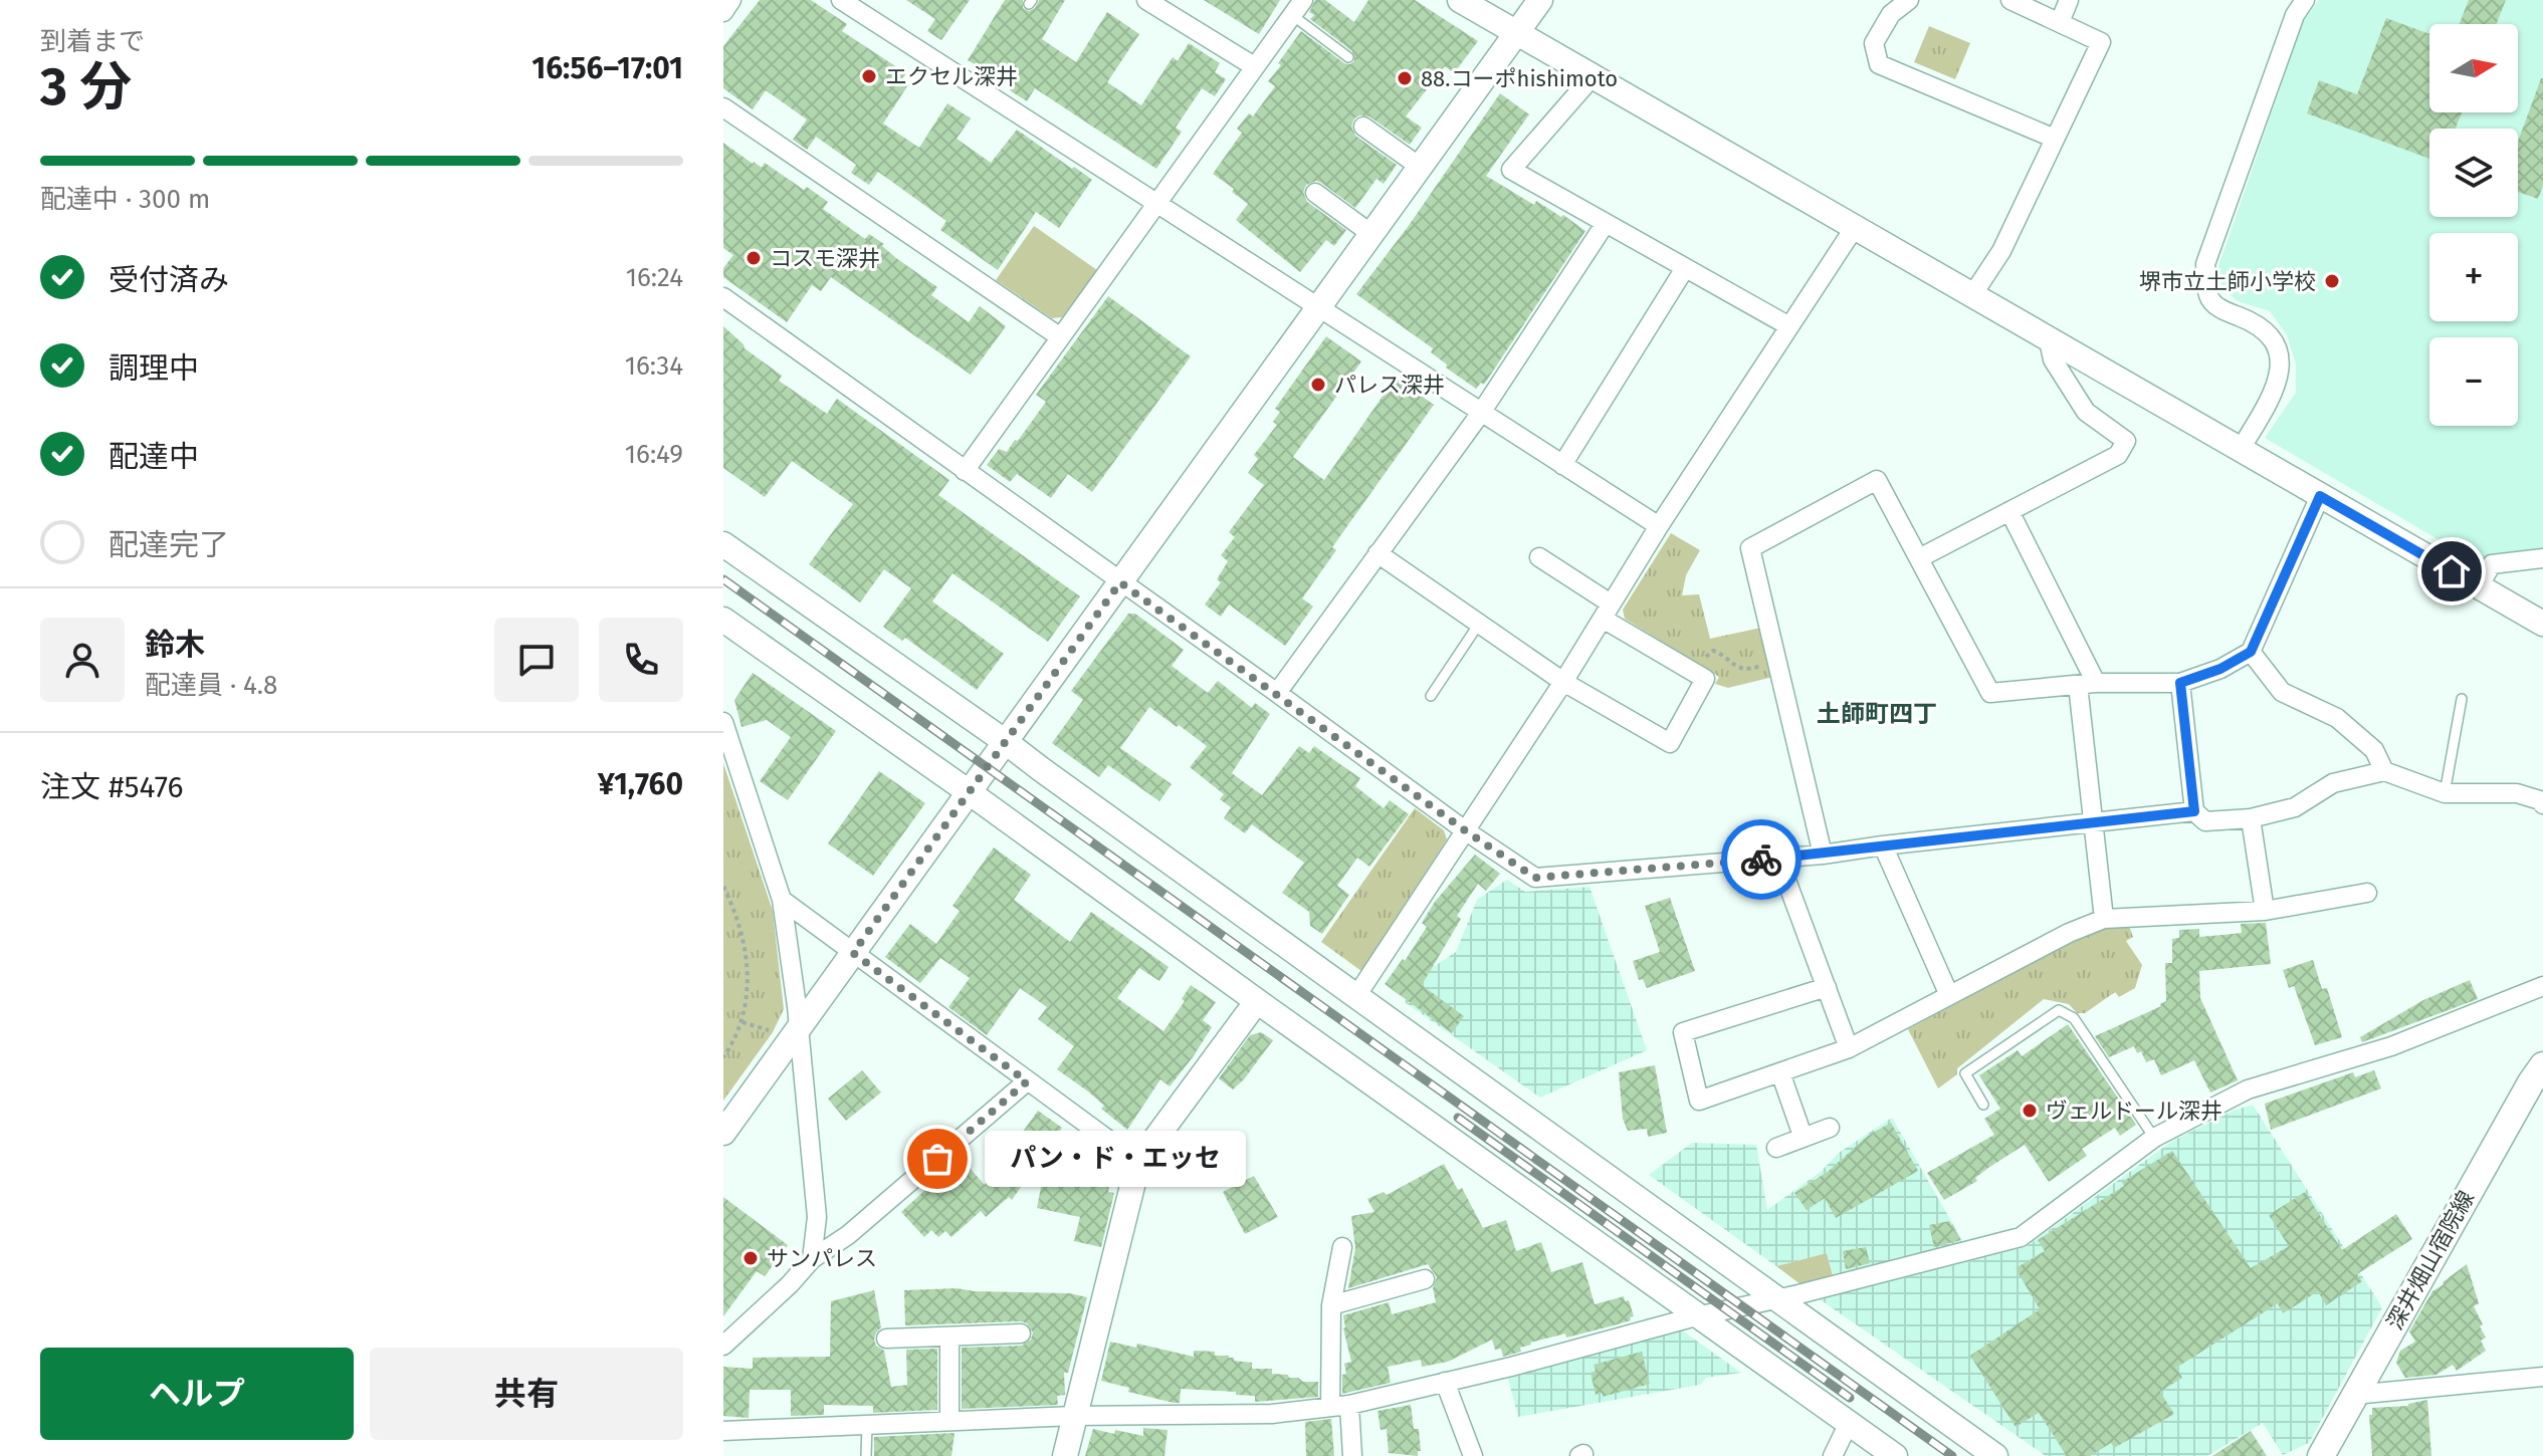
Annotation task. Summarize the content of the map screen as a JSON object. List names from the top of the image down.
{
  "streets": {
    "main road": ["深井畑山宿院線"]
  },
  "districts": ["土師町四丁"],
  "places": [
    "エクセル深井",
    "88.コーポhishimoto",
    "コスモ深井",
    "堺市立土師小学校",
    "パレス深井",
    "ヴェルドール深井",
    "パン・ド・エッセ",
    "サンパレス"
  ],
  "north": "right",
  "page": {
    "heading": ["3 分", "到着まで", "16:56–17:01"],
    "panel": [
      "鈴木",
      "配達員 · 4.8",
      "注文 #5476",
      "¥1,760"
    ],
    "map_buttons": ["+", "−"],
    "bar": "配達中 · 300 m",
    "list": [
      ["受付済み", "16:24"],
      ["調理中", "16:34"],
      ["配達中", "16:49"],
      "配達完了"
    ],
    "bubble": "パン・ド・エッセ",
    "buttons": ["ヘルプ", "共有"]
  }
}
